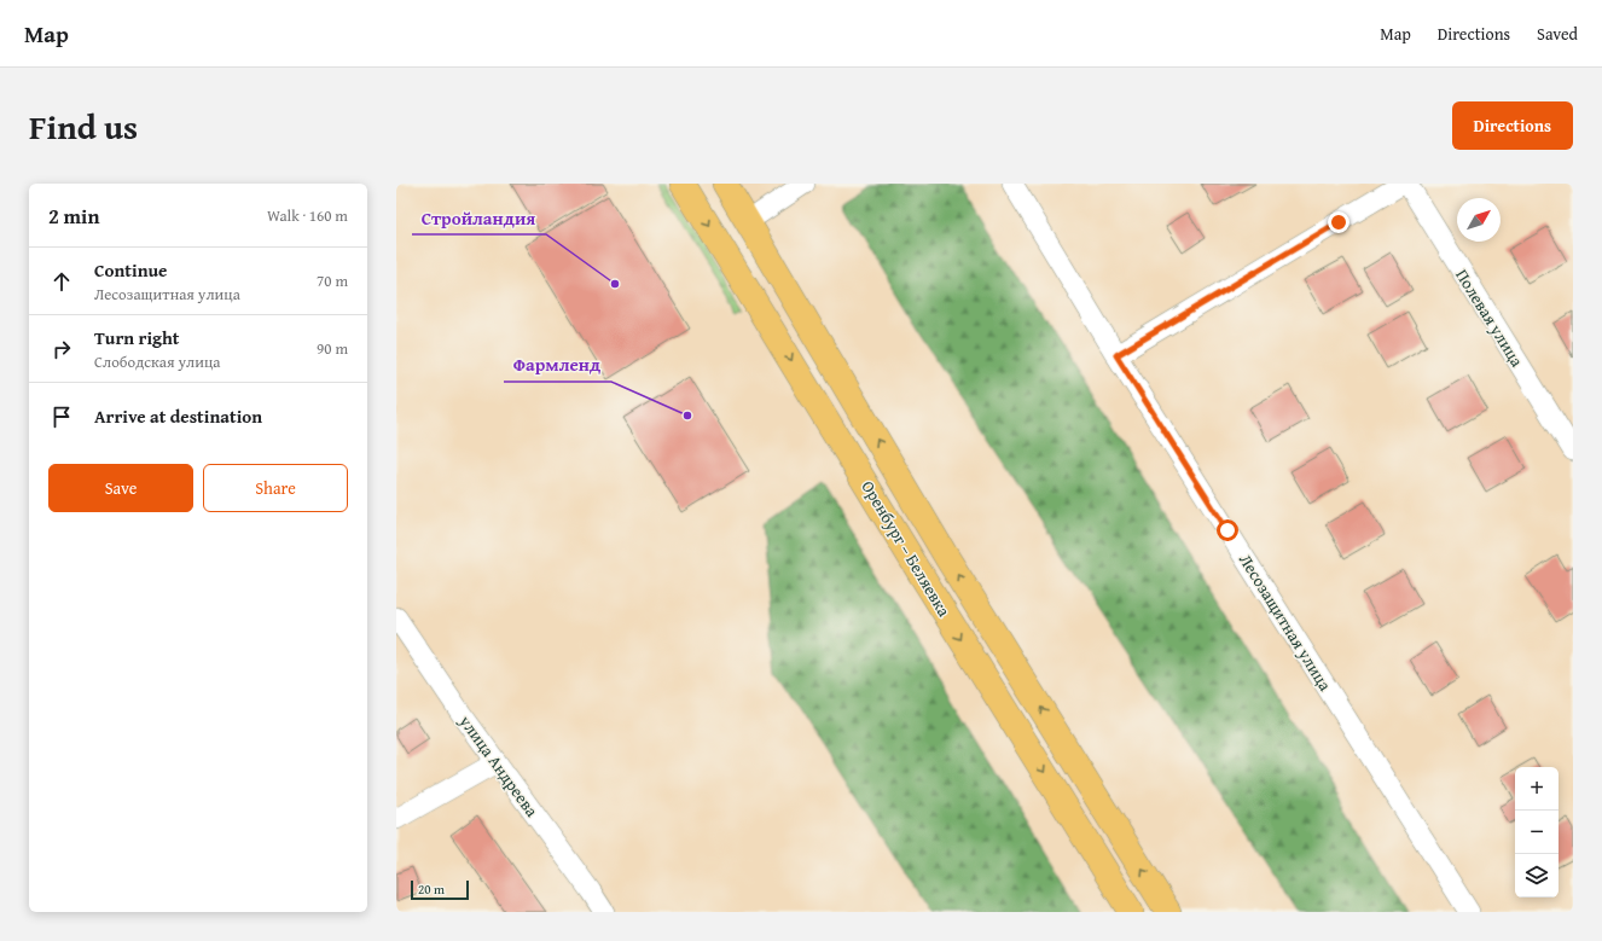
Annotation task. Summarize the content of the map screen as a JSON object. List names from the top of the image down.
{
  "streets": {
    "main road": ["Оренбург – Беляевка"],
    "street": ["Полевая улица", "Лесозащитная улица", "улица Андреева"]
  },
  "places": ["Стройландия", "Фармленд"],
  "scale_bar": "20 m",
  "north": "top right",
  "page": {
    "header": "Map",
    "nav": ["Map", "Directions", "Saved"],
    "title": "Find us",
    "buttons": [
      "Directions",
      ["Save", "Share"]
    ],
    "heading": ["2 min", "Walk · 160 m"],
    "list": [
      ["Continue", "Лесозащитная улица", "70 m"],
      ["Turn right", "Слободская улица", "90 m"],
      "Arrive at destination"
    ],
    "map_buttons": ["+", "−"],
    "scale": "20 m"
  }
}
